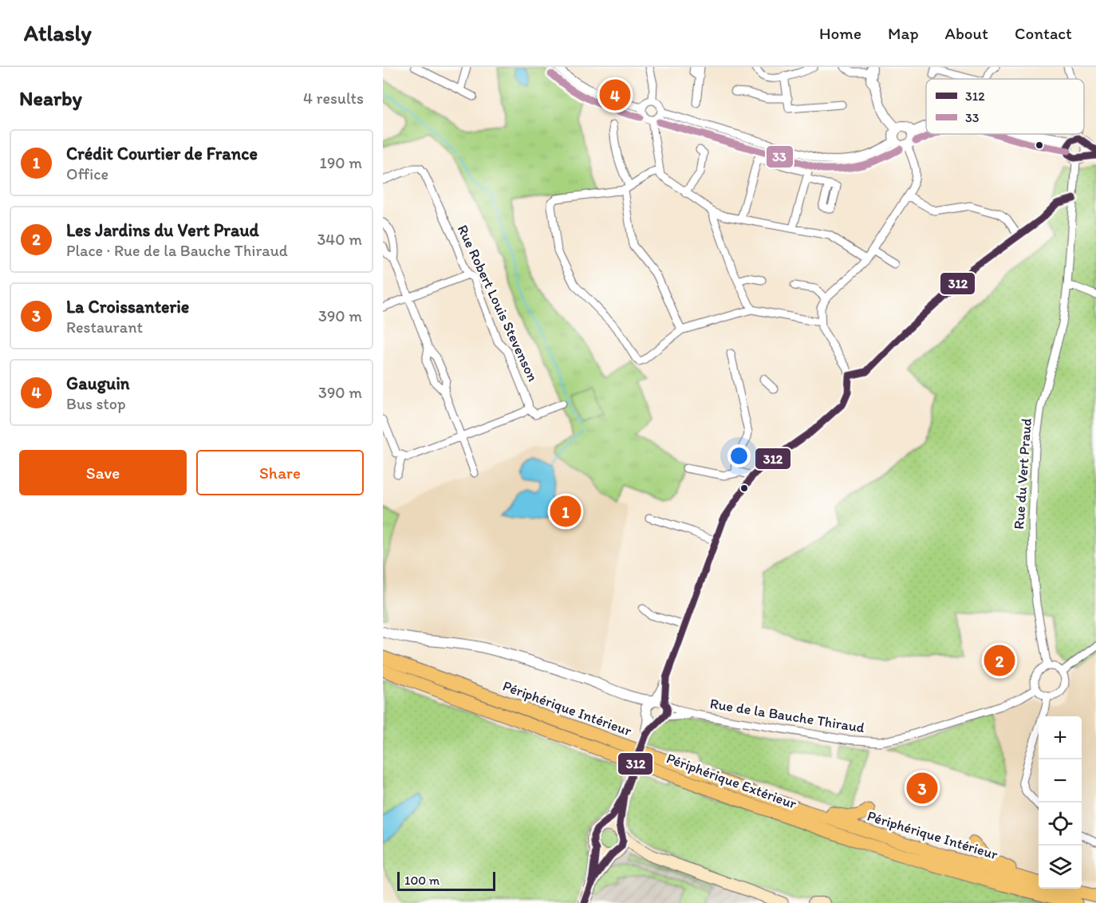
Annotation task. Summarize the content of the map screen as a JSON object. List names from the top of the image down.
{
  "streets": {
    "highway": ["Périphérique Intérieur", "Périphérique Extérieur"],
    "street": ["Rue Robert Louis Stevenson", "Rue du Vert Praud", "Rue de la Bauche Thiraud"]
  },
  "crossings": [
    ["Rue du Vert Praud", "Rue de la Bauche Thiraud"]
  ],
  "lines": ["transit line 33", "transit line 312"],
  "legend": ["312", "33"],
  "scale_bar": "100 m",
  "page": {
    "header": "Atlasly",
    "nav": [
      "Home",
      "Map",
      "About",
      "Contact"
    ],
    "heading": ["Nearby", "4 results"],
    "pins": [
      "4",
      "1",
      "2",
      "3"
    ],
    "list": [
      {
        "mark": "1",
        "name": "Crédit Courtier de France",
        "note": "Office",
        "value": "190 m"
      },
      {
        "mark": "2",
        "name": "Les Jardins du Vert Praud",
        "note": "Place · Rue de la Bauche Thiraud",
        "value": "340 m"
      },
      {
        "mark": "3",
        "name": "La Croissanterie",
        "note": "Restaurant",
        "value": "390 m"
      },
      {
        "mark": "4",
        "name": "Gauguin",
        "note": "Bus stop",
        "value": "390 m"
      }
    ],
    "buttons": ["Save", "Share"],
    "map_buttons": ["+", "−"],
    "scale": "100 m"
  }
}
